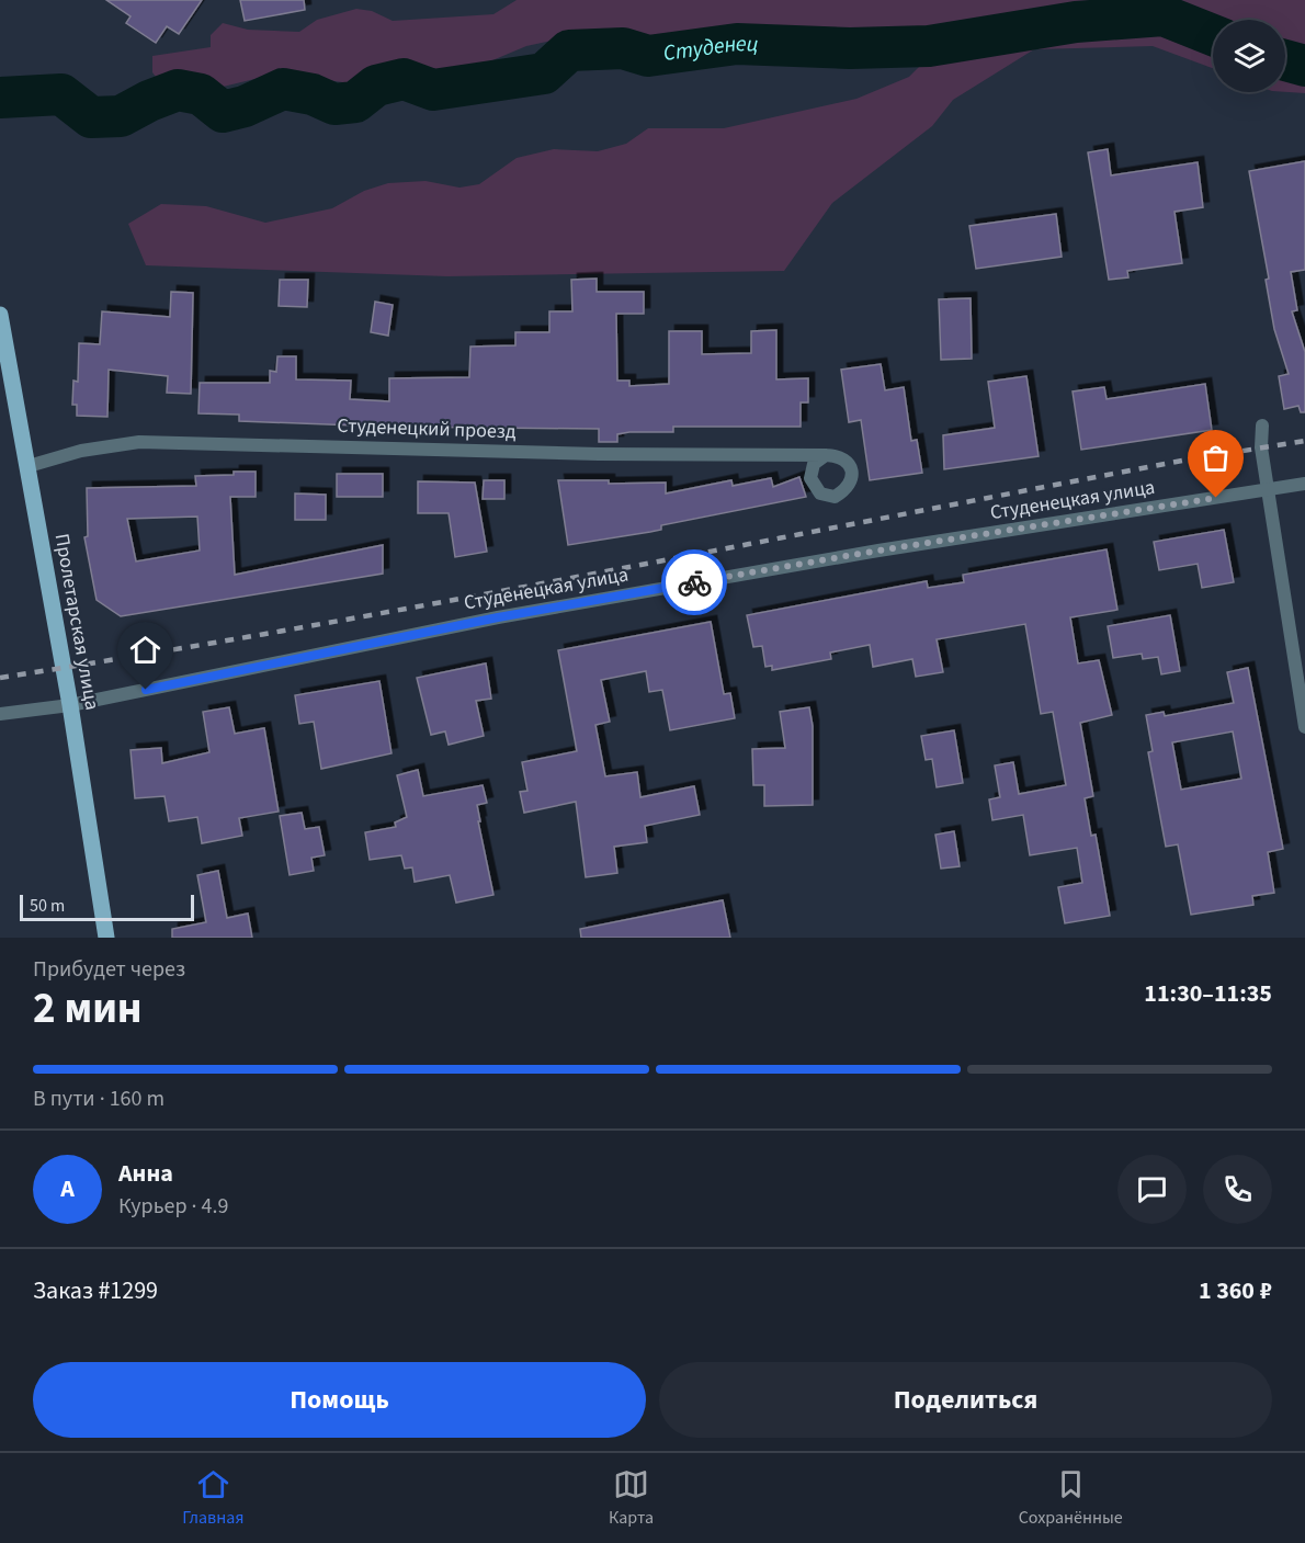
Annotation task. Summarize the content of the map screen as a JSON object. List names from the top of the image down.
{
  "streets": {
    "main road": ["Пролетарская улица"],
    "street": ["Студенецкий проезд", "Студенецкая улица"]
  },
  "crossings": [
    ["Студенецкий проезд", "Пролетарская улица"],
    ["Студенецкая улица", "Пролетарская улица"]
  ],
  "water": ["Студенец"],
  "scale_bar": "50 m",
  "page": {
    "scale": "50 m",
    "heading": ["2 мин", "Прибудет через", "11:30–11:35"],
    "panel": [
      "Анна",
      "Курьер · 4.9",
      "Заказ #1299",
      "1 360 ₽"
    ],
    "bar": "В пути · 160 m",
    "round": "А",
    "buttons": ["Помощь", "Поделиться"],
    "tabs": ["Главная", "Карта", "Сохранённые"]
  }
}
